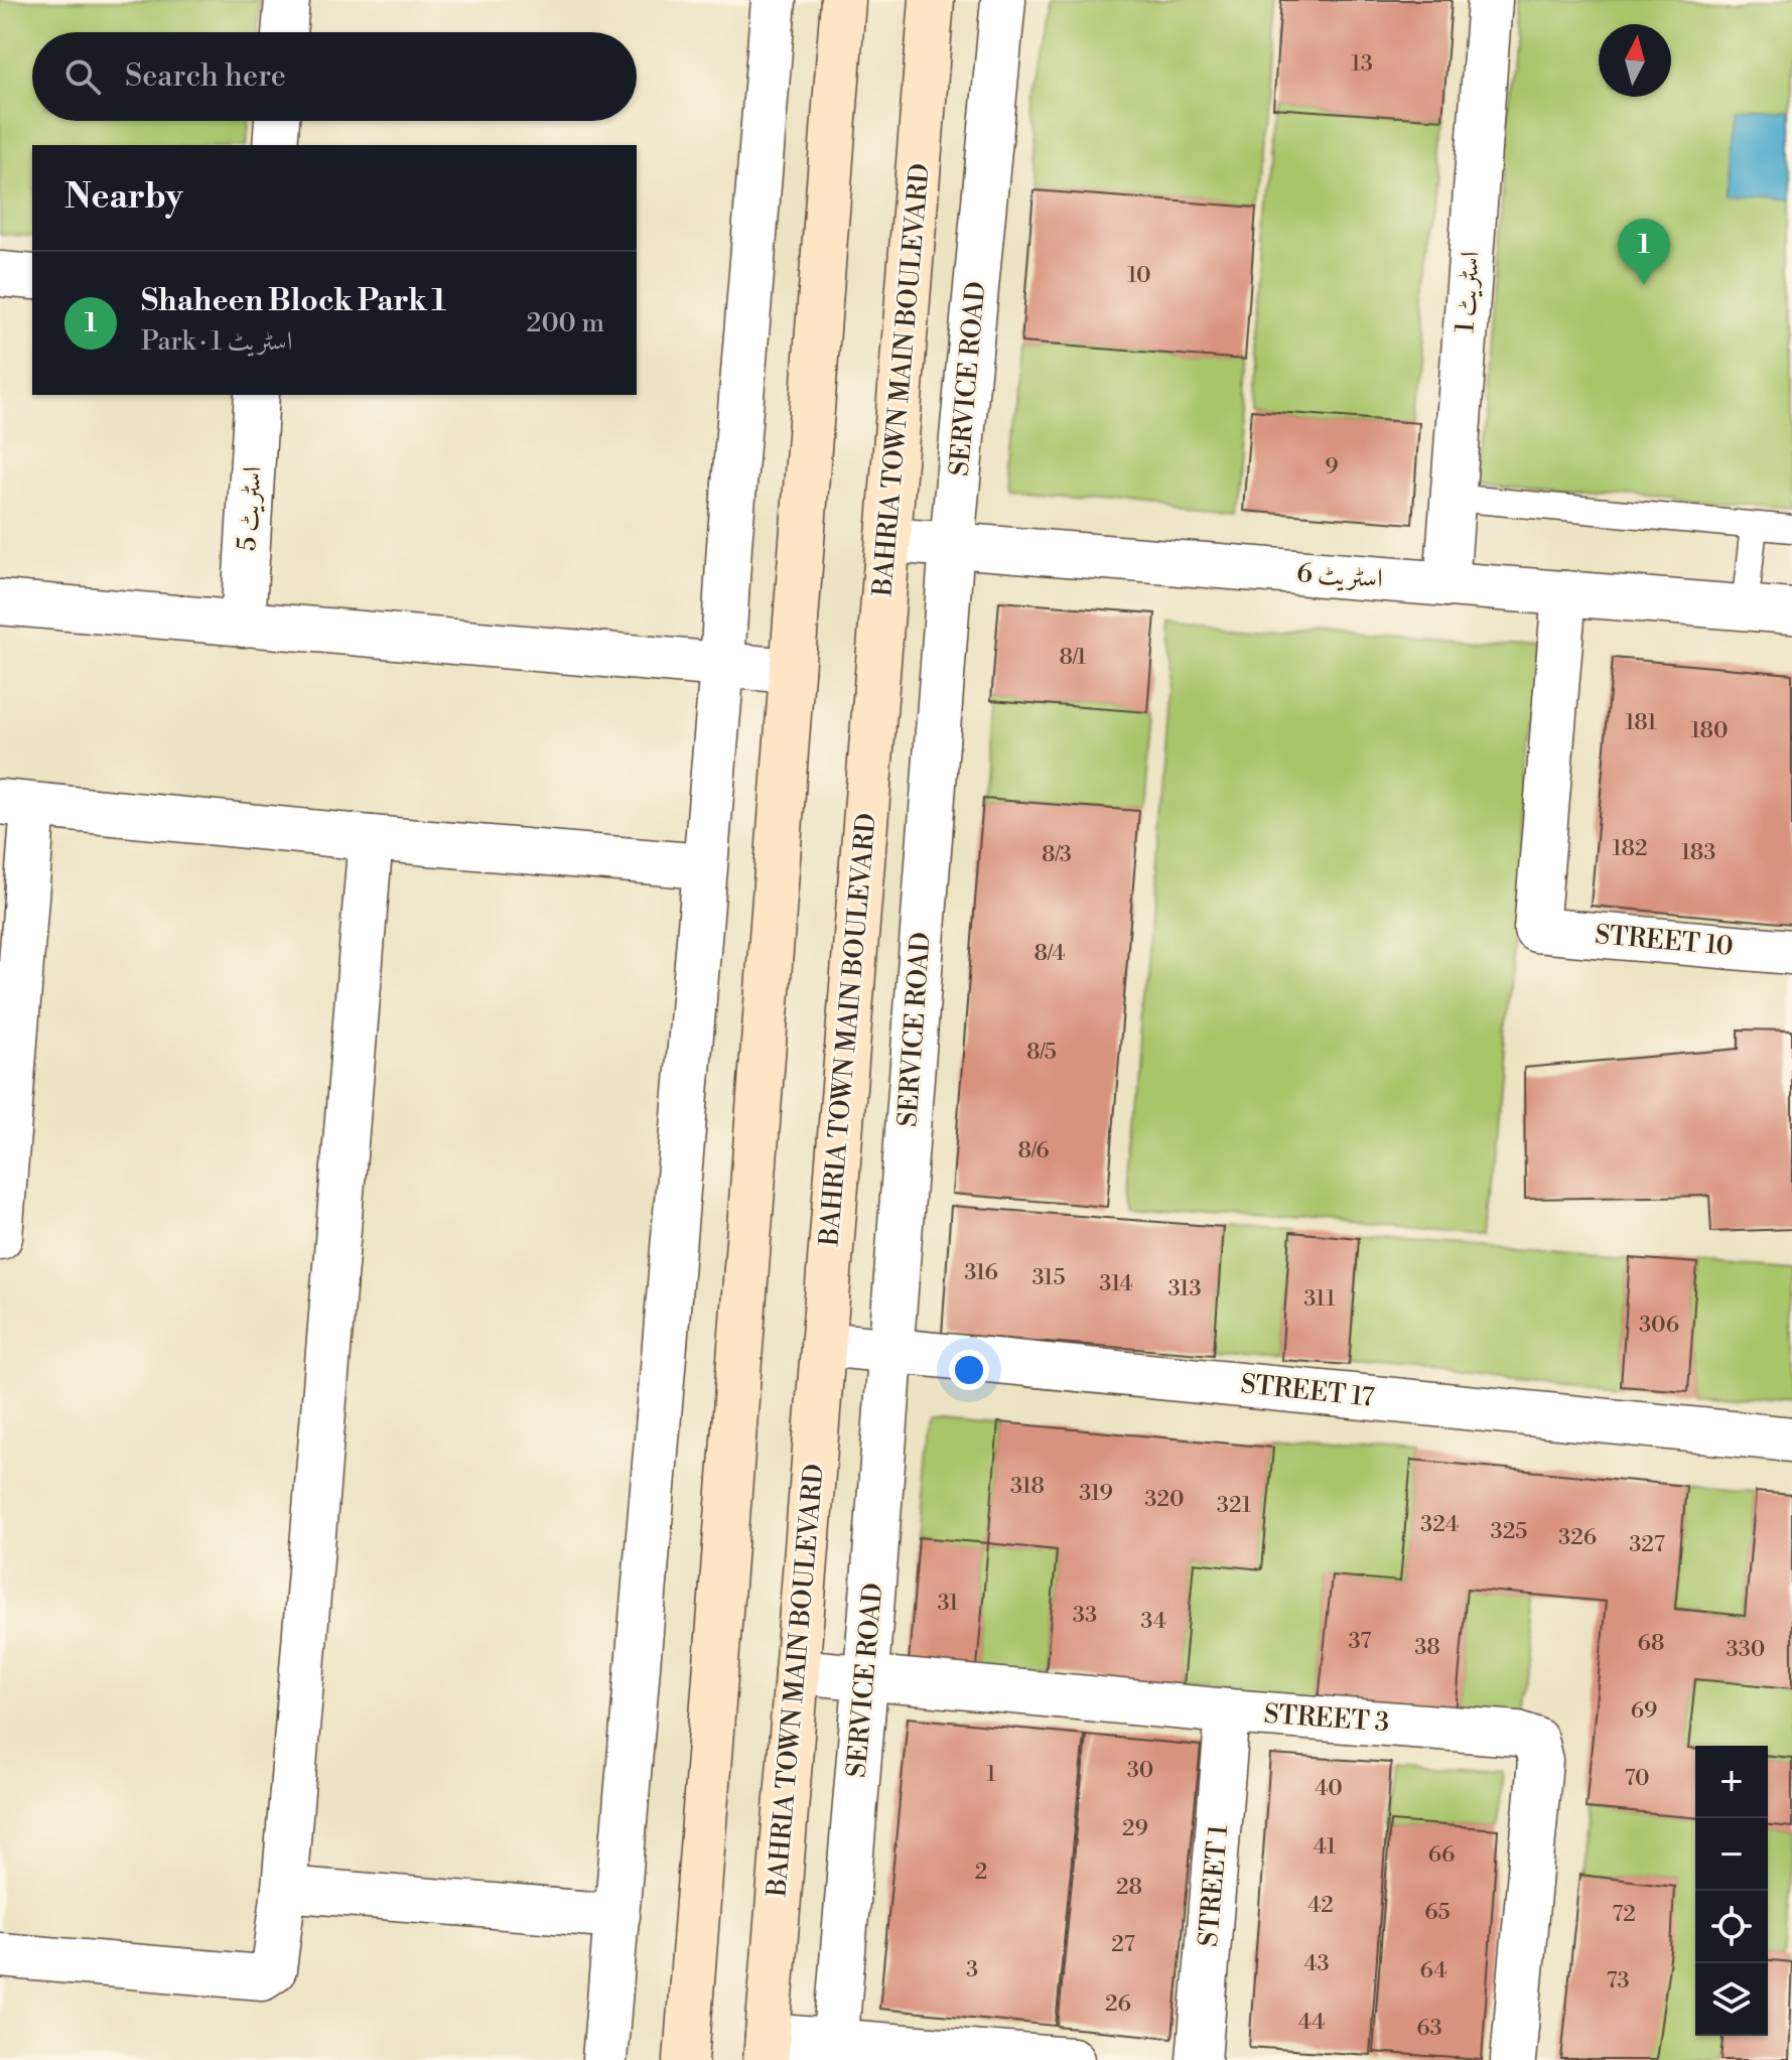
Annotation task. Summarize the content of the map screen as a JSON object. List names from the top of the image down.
{
  "streets": {
    "main road": ["BAHRIA TOWN MAIN BOULEVARD"],
    "street": [
      "اسٹریٹ 1",
      "SERVICE ROAD",
      "اسٹریٹ 5",
      "اسٹریٹ 6",
      "STREET 10",
      "STREET 17",
      "STREET 3",
      "STREET 1"
    ]
  },
  "crossings": [
    ["اسٹریٹ 1", "اسٹریٹ 6"],
    ["SERVICE ROAD", "اسٹریٹ 6"],
    ["SERVICE ROAD", "STREET 17"],
    ["SERVICE ROAD", "STREET 3"],
    ["BAHRIA TOWN MAIN BOULEVARD", "اسٹریٹ 6"],
    ["BAHRIA TOWN MAIN BOULEVARD", "STREET 17"],
    ["BAHRIA TOWN MAIN BOULEVARD", "STREET 3"],
    ["اسٹریٹ 6", "STREET 10"],
    ["STREET 3", "STREET 1"]
  ],
  "house_numbers": [
    "13",
    "10",
    "9",
    "8/1",
    "181",
    "180",
    "182",
    "183",
    "8/3",
    "8/4",
    "8/5",
    "8/6",
    "316",
    "315",
    "314",
    "313",
    "311",
    "306",
    "318",
    "319",
    "320",
    "321",
    "324",
    "325",
    "326",
    "327",
    "31",
    "33",
    "34",
    "37",
    "68",
    "38",
    "330",
    "69",
    "30",
    "1",
    "70",
    "40",
    "29",
    "41",
    "66",
    "2",
    "28",
    "42",
    "65",
    "72",
    "27",
    "43",
    "3",
    "64",
    "73",
    "26",
    "44",
    "63"
  ],
  "north": "top",
  "page": {
    "search": "Search here",
    "heading": "Nearby",
    "pins": "1",
    "list": [
      {
        "mark": "1",
        "name": "Shaheen Block Park 1",
        "note": "Park · اسٹریٹ 1",
        "value": "200 m"
      }
    ],
    "map_buttons": ["+", "−"]
  }
}
